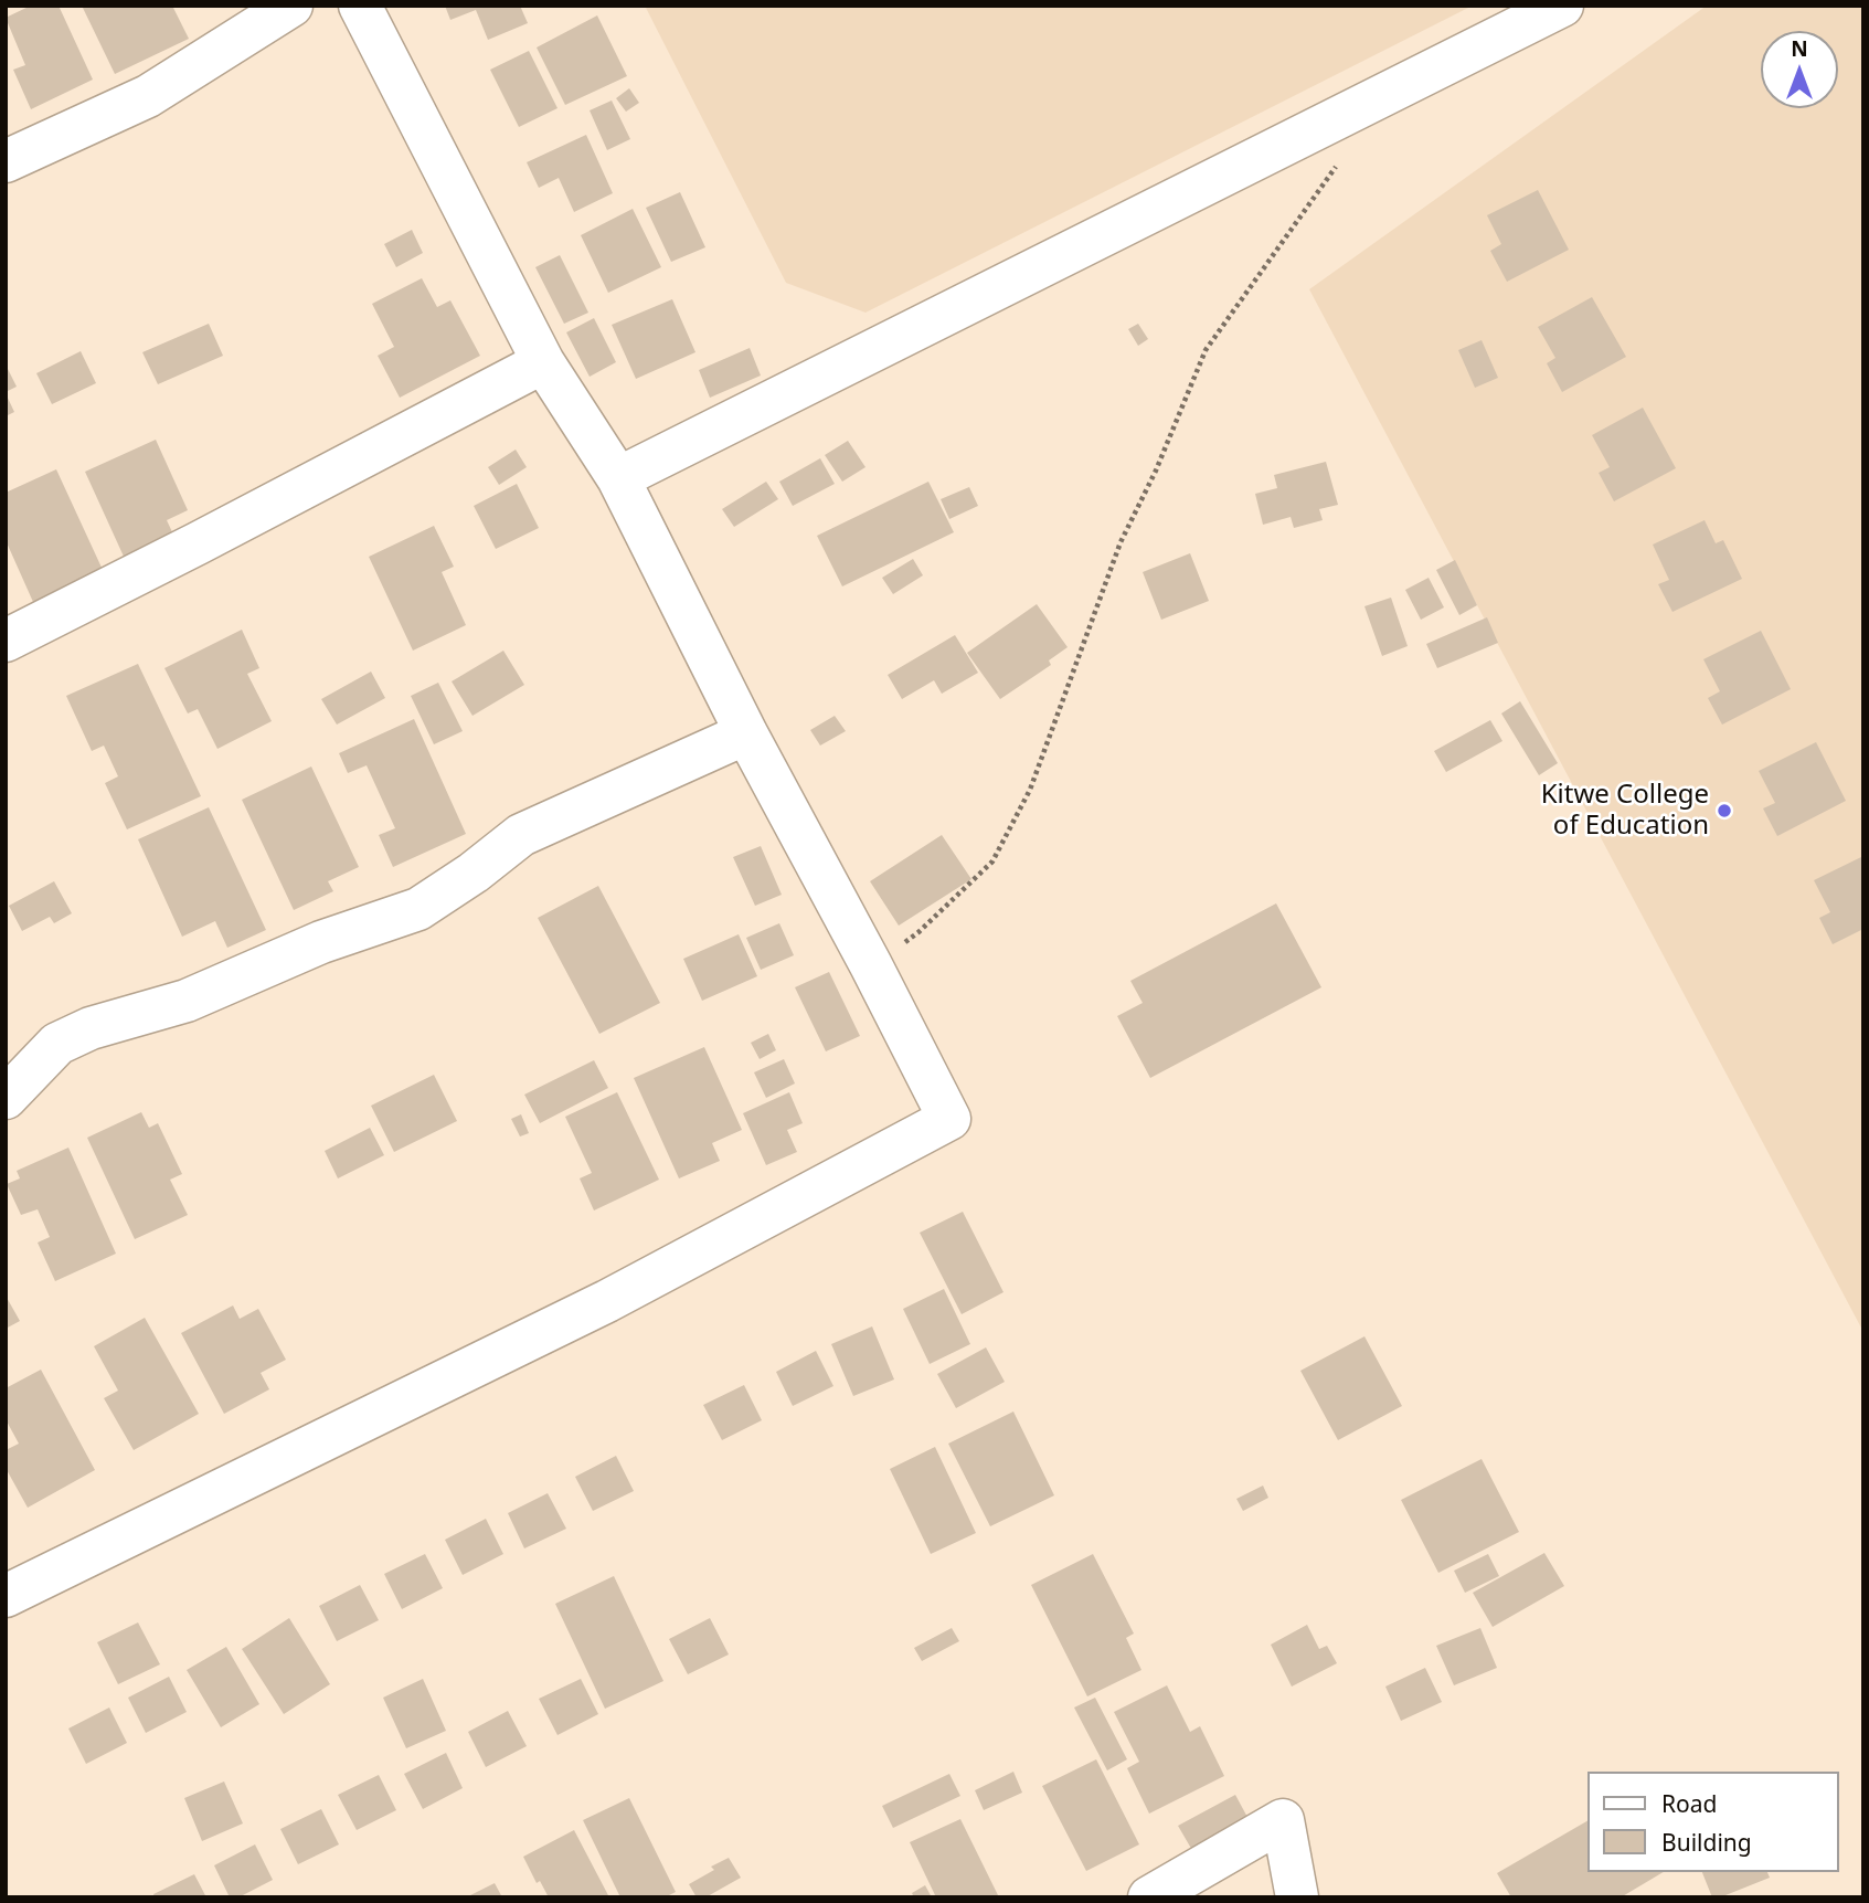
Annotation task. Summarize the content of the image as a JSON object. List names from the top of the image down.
{
  "places": ["Kitwe College of Education"],
  "legend": ["Road", "Building"],
  "north": "top"
}
